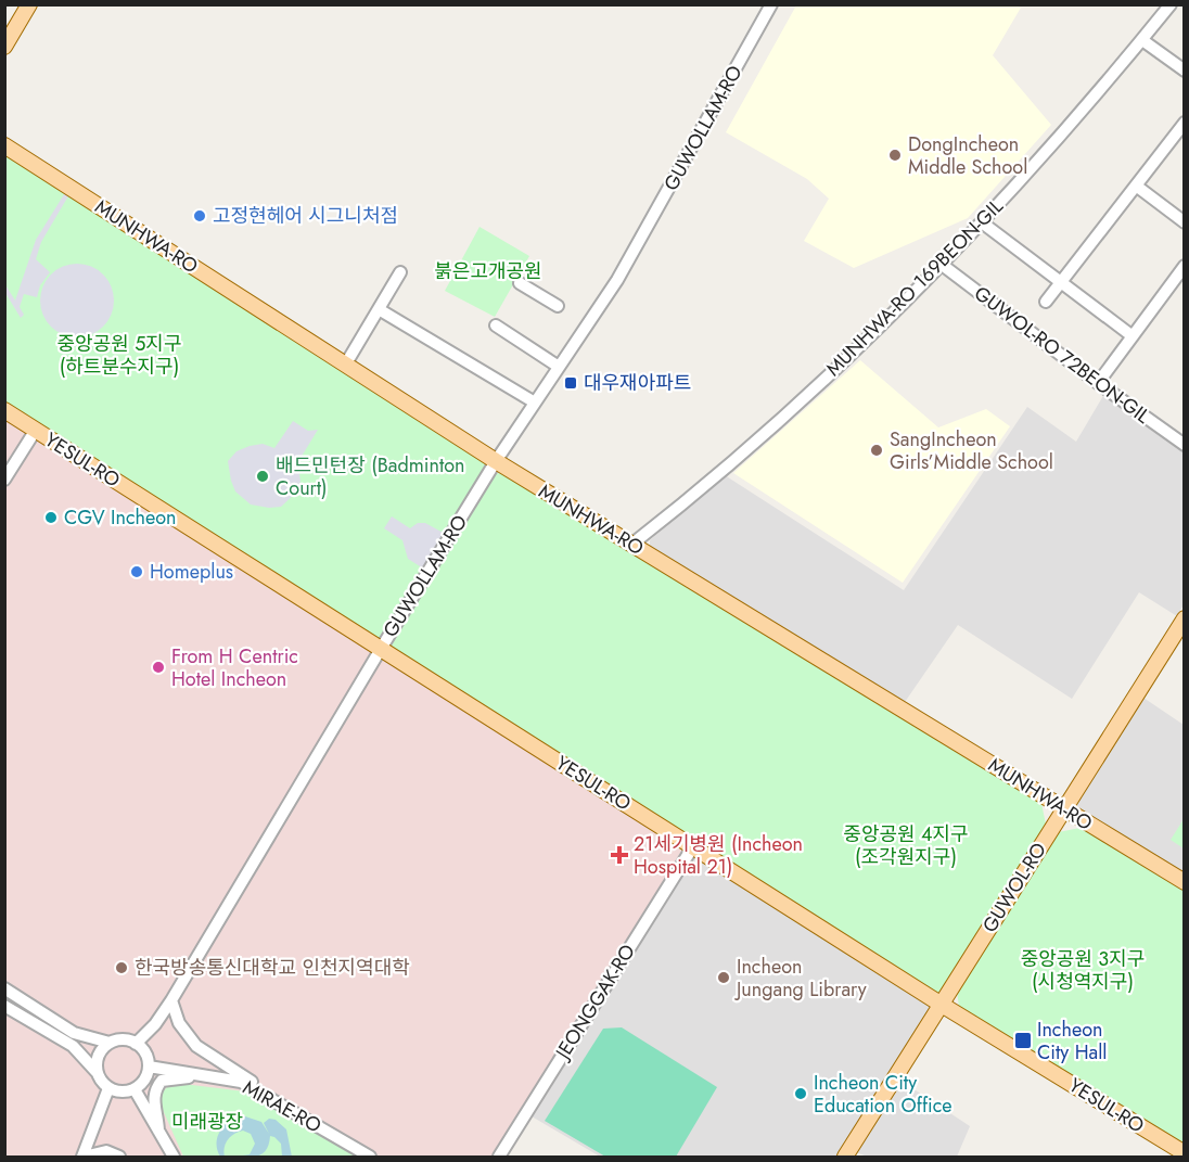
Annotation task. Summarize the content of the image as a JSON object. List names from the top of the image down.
{
  "streets": {
    "main road": ["MUNHWA-RO", "YESUL-RO", "GUWOL-RO"],
    "street": [
      "GUWOLLAM-RO",
      "MUNHWA-RO 169BEON-GIL",
      "GUWOL-RO 72BEON-GIL",
      "JEONGGAK-RO",
      "MIRAE-RO"
    ]
  },
  "crossings": [
    ["GUWOLLAM-RO", "MUNHWA-RO"],
    ["GUWOLLAM-RO", "YESUL-RO"],
    ["GUWOLLAM-RO", "MIRAE-RO"],
    ["MUNHWA-RO", "MUNHWA-RO 169BEON-GIL"],
    ["MUNHWA-RO", "GUWOL-RO"],
    ["MUNHWA-RO 169BEON-GIL", "GUWOL-RO 72BEON-GIL"],
    ["YESUL-RO", "GUWOL-RO"],
    ["YESUL-RO", "JEONGGAK-RO"]
  ],
  "parks": [
    "붉은고개공원",
    "중앙공원 5지구 (하트분수지구)",
    "중앙공원 4지구 (조각원지구)",
    "중앙공원 3지구 (시청역지구)",
    "미래광장"
  ],
  "places": {
    "other": [
      "DongIncheon Middle School",
      "고정현헤어 시그니처점",
      "SangIncheon Girls’Middle School",
      "배드민턴장 (Badminton Court)",
      "CGV Incheon",
      "Homeplus",
      "From H Centric Hotel Incheon",
      "한국방송통신대학교 인천지역대학",
      "Incheon Jungang Library",
      "Incheon City Education Office"
    ],
    "transit": ["대우재아파트", "Incheon City Hall"],
    "health": ["21세기병원 (Incheon Hospital 21)"]
  }
}
